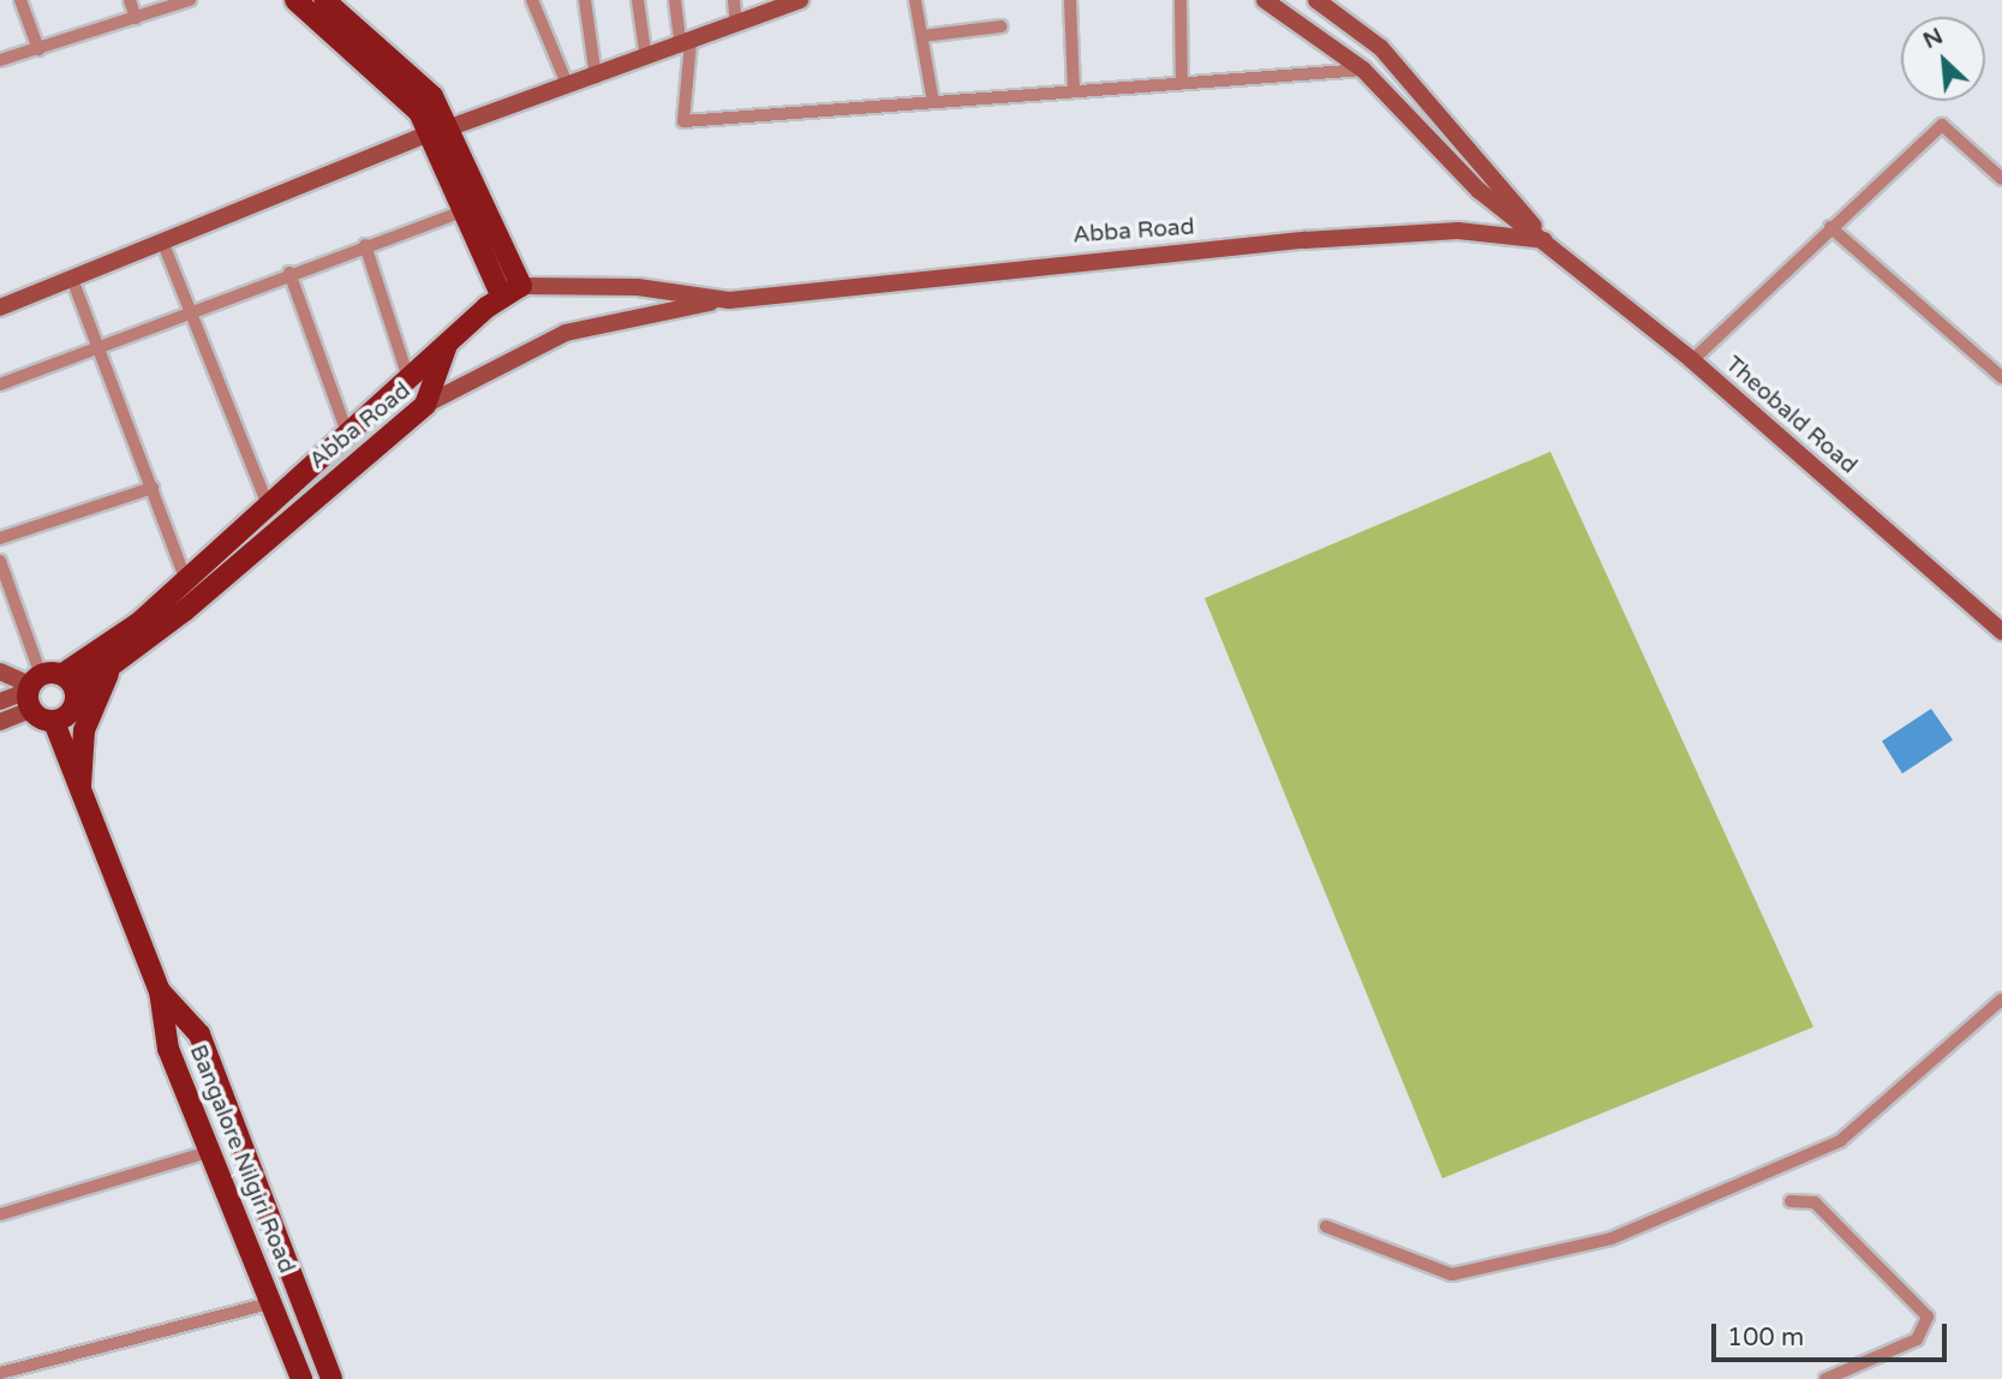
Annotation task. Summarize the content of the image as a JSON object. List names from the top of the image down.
{
  "streets": {
    "main road": ["Abba Road", "Theobald Road", "Bangalore Nilgiri Road"]
  },
  "crossings": [
    ["Abba Road", "Theobald Road"]
  ],
  "scale_bar": "100 m",
  "north": "top left"
}
